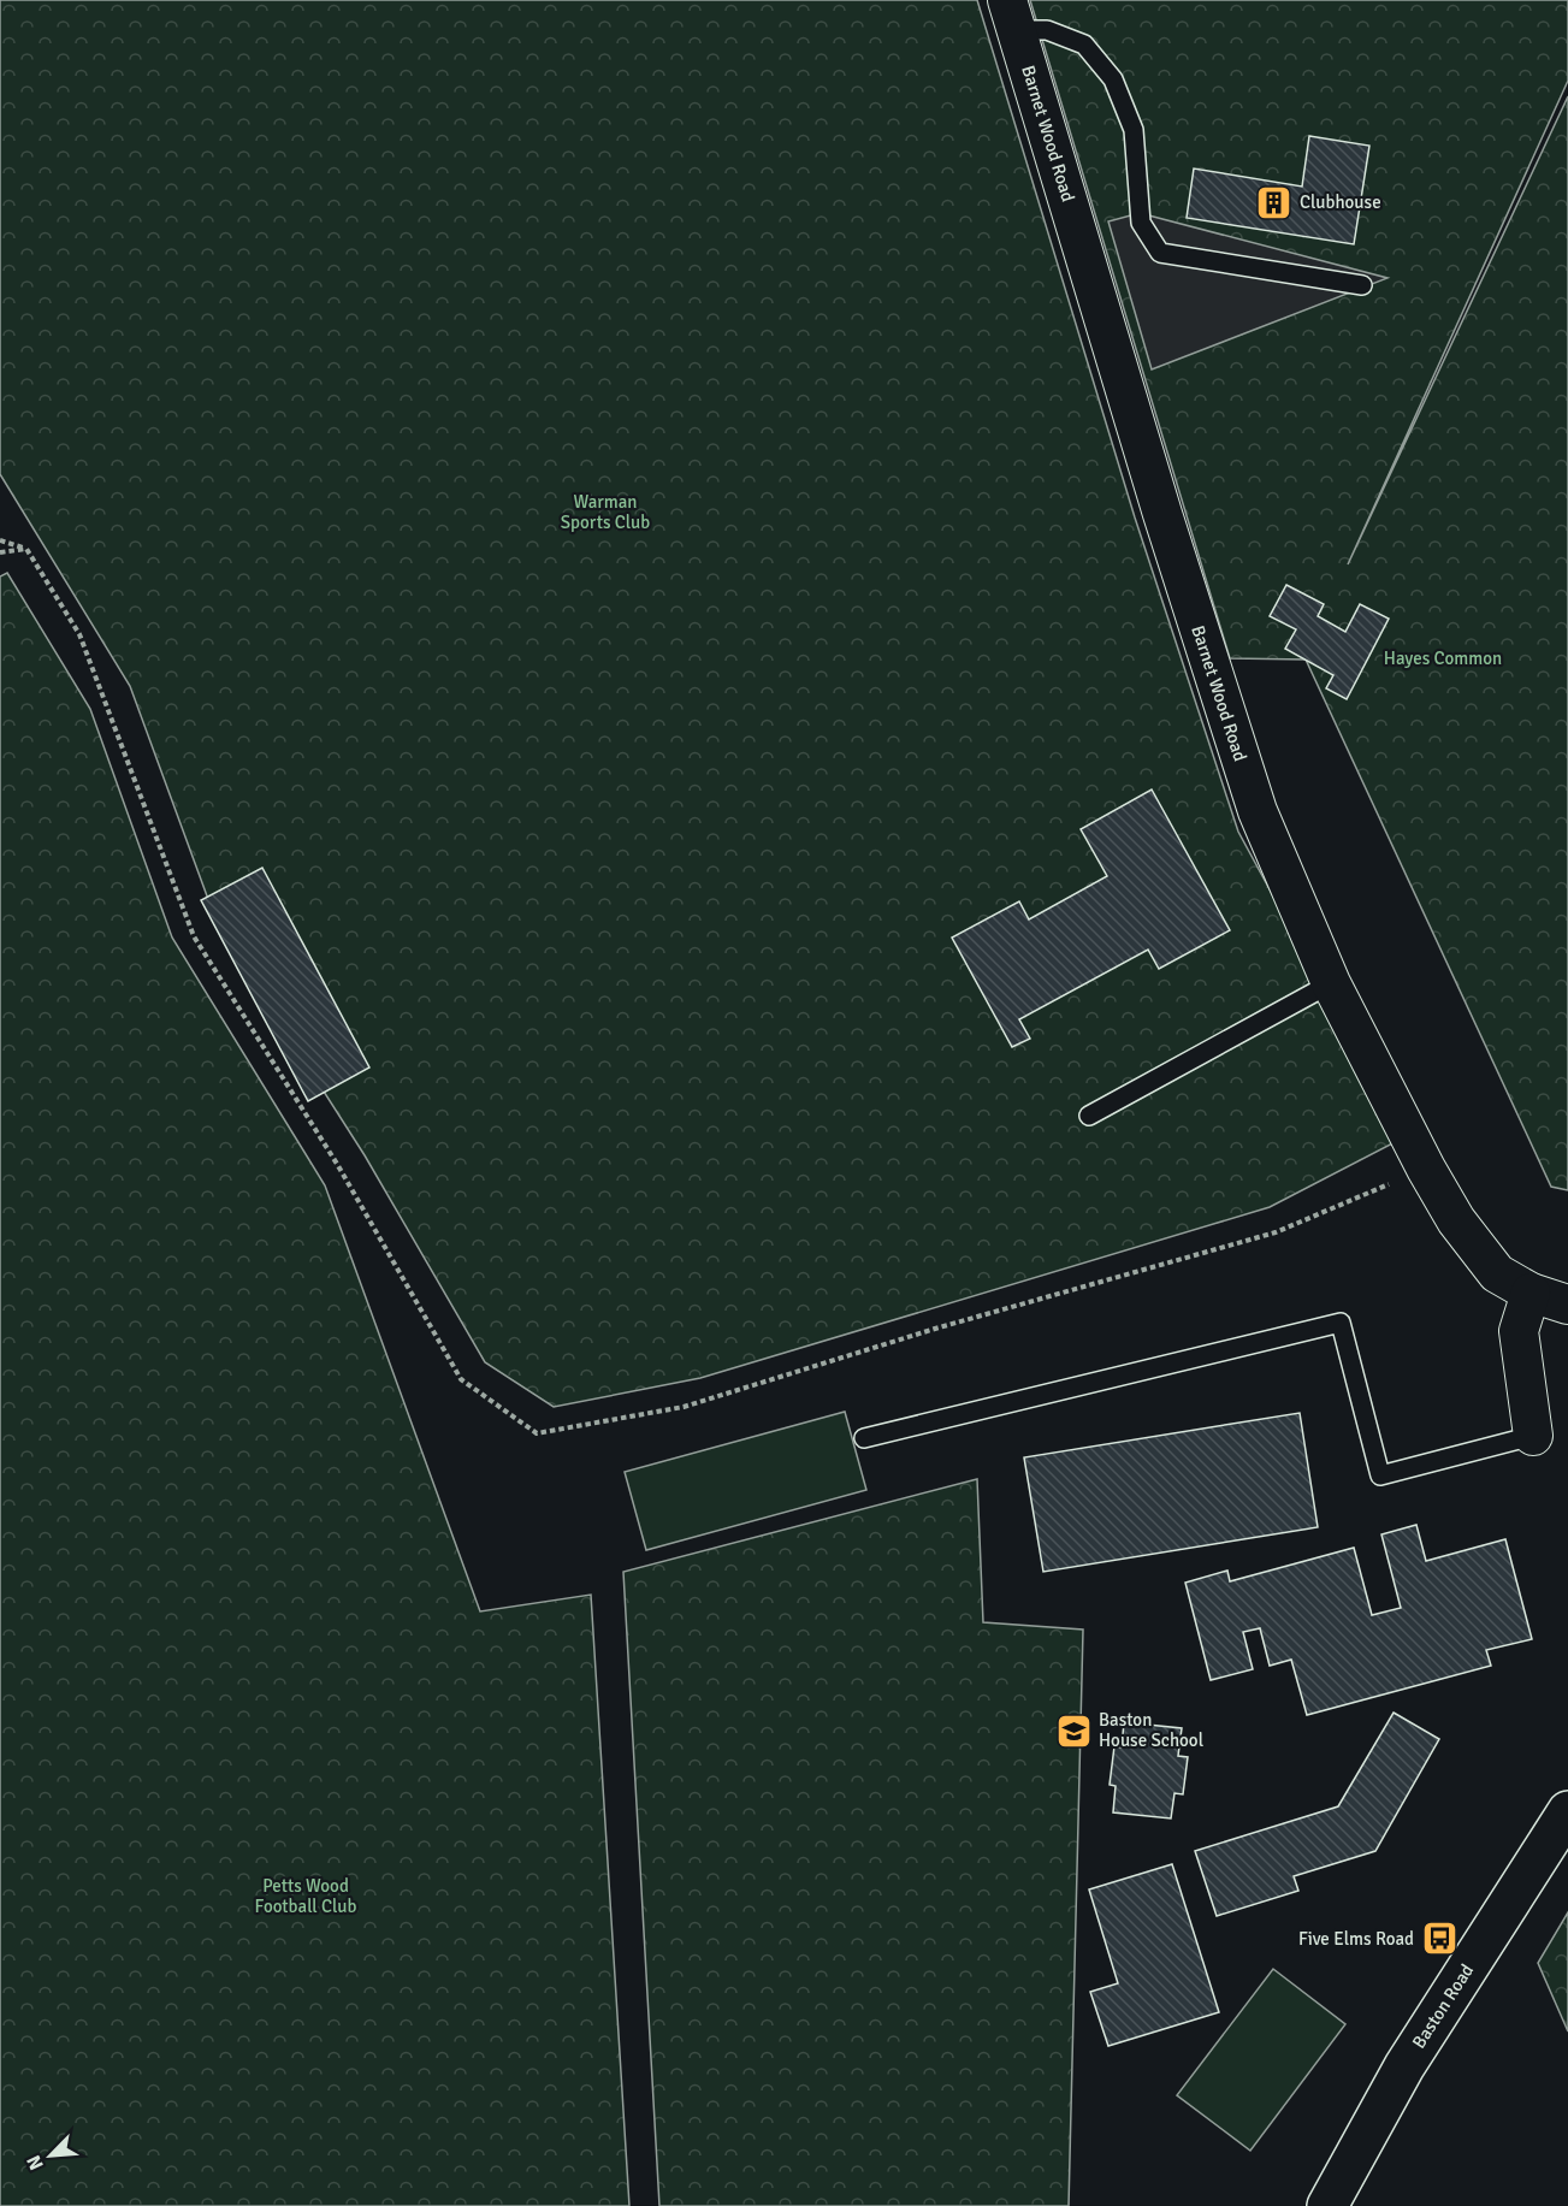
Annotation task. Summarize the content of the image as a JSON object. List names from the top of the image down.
{
  "streets": {
    "main road": ["Baston Road"],
    "street": ["Barnet Wood Road"]
  },
  "parks": ["Warman Sports Club", "Hayes Common", "Petts Wood Football Club"],
  "places": {
    "building": ["Clubhouse"],
    "school or university": ["Baston House School"],
    "bus stop": ["Five Elms Road"]
  },
  "north": "bottom left"
}
